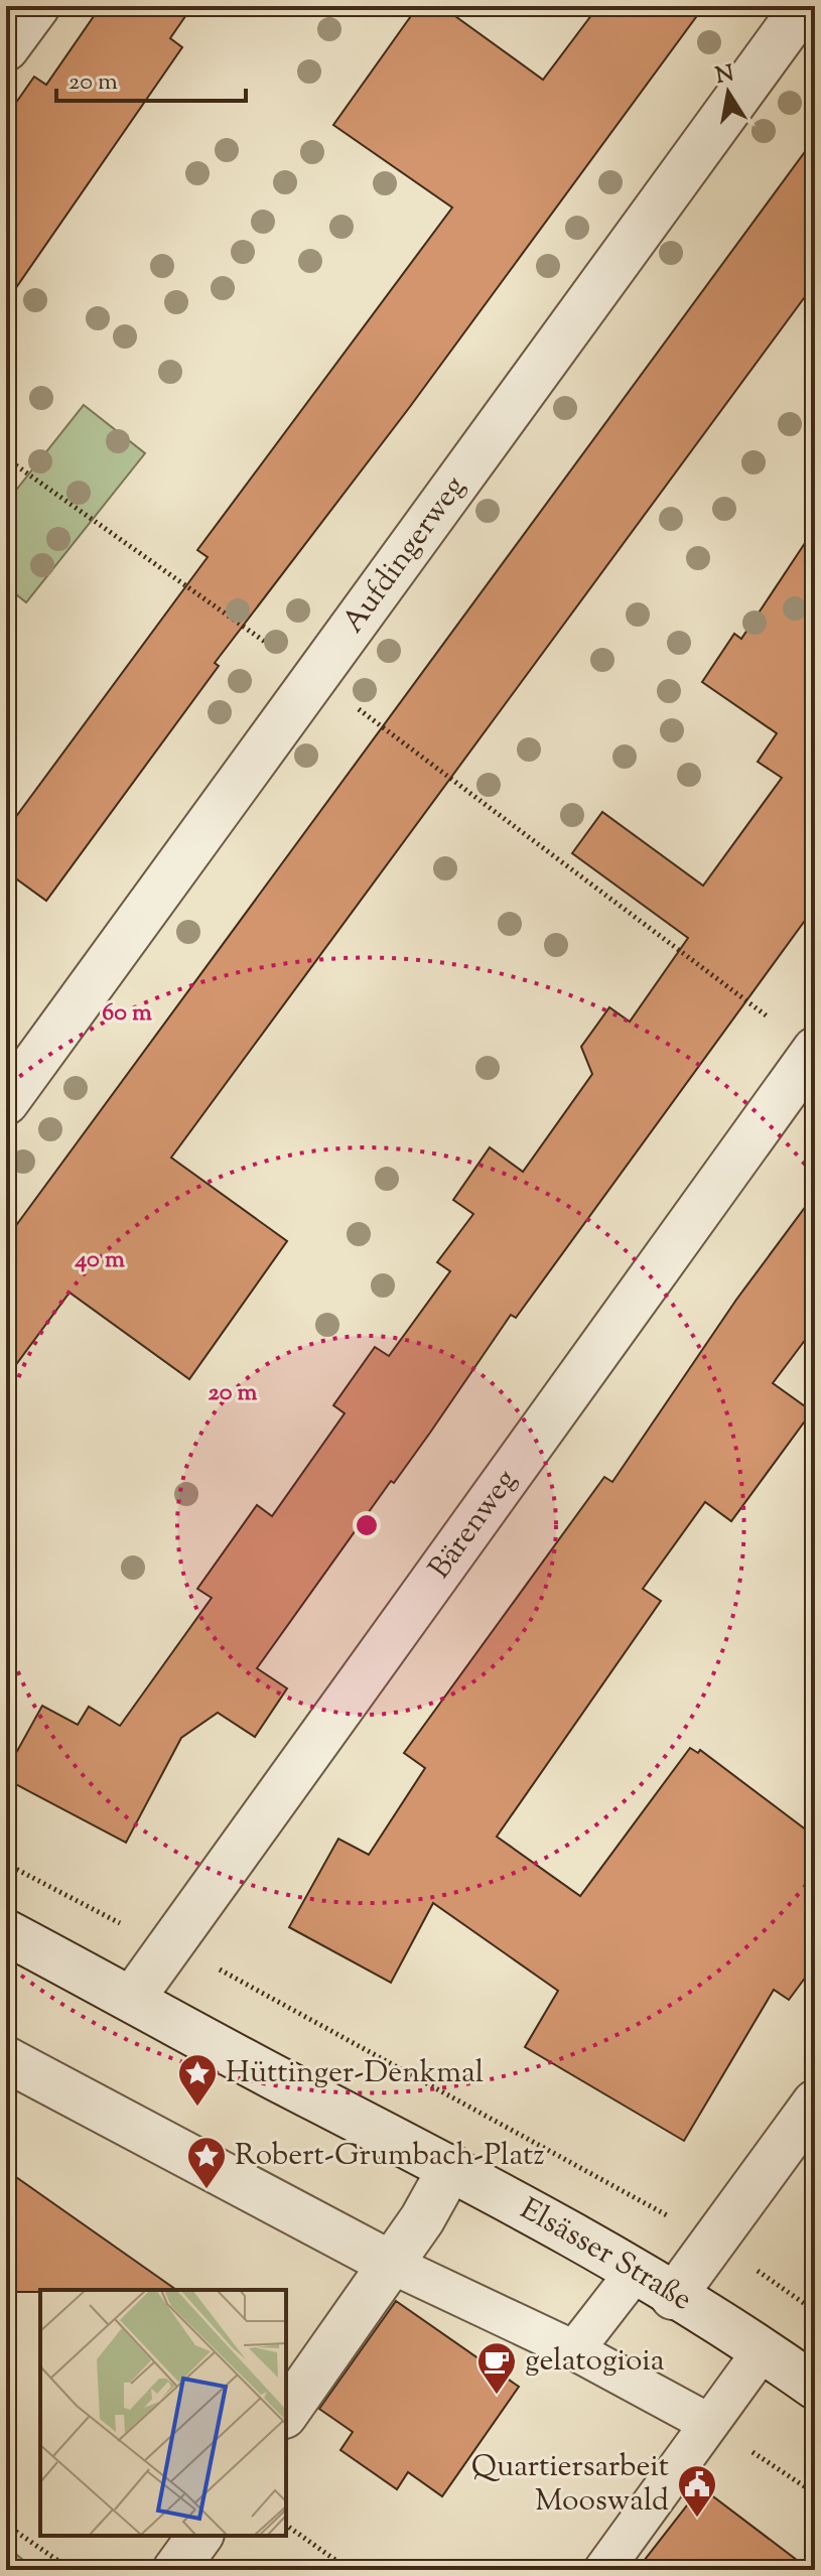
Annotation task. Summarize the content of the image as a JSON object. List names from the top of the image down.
{
  "streets": {
    "street": ["Aufdingerweg", "Bärenweg", "Elsässer Straße"]
  },
  "crossings": [
    ["Bärenweg", "Elsässer Straße"]
  ],
  "places": {
    "place": ["Hüttinger-Denkmal", "Robert-Grumbach-Platz"],
    "cafe": ["gelatogioia"],
    "public building": ["Quartiersarbeit Mooswald"]
  },
  "scale_bar": "20 m",
  "north": "top",
  "rings": ["60 m", "40 m", "20 m"]
}
